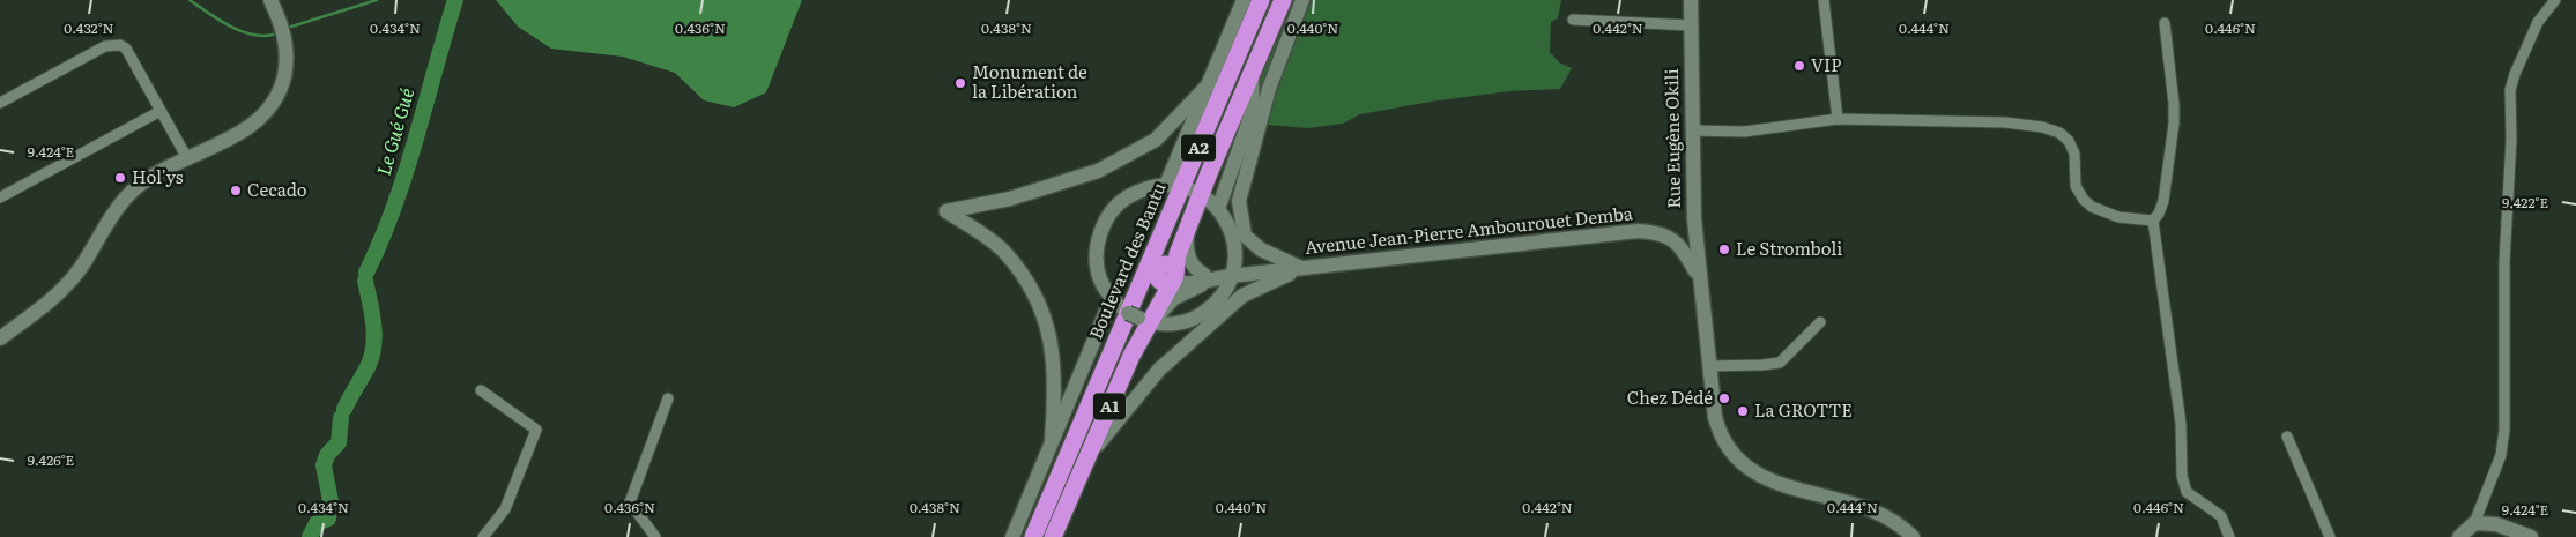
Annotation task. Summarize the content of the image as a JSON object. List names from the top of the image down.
{
  "streets": {
    "highway": ["A2", "Boulevard des Bantu", "A1"],
    "main road": ["Rue Eugène Okili", "Avenue Jean-Pierre Ambourouet Demba"]
  },
  "crossings": [
    ["Avenue Jean-Pierre Ambourouet Demba", "Boulevard des Bantu"]
  ],
  "water": ["Le Gué Gué"],
  "places": [
    "VIP",
    "Monument de la Libération",
    "Hol'ys",
    "Cecado",
    "Le Stromboli",
    "Chez Dédé",
    "La GROTTE"
  ],
  "coordinates": [
    "0.432°N",
    "0.434°N",
    "0.436°N",
    "0.438°N",
    "0.440°N",
    "0.442°N",
    "0.444°N",
    "0.446°N",
    "9.424°E",
    "9.422°E",
    "9.426°E"
  ]
}
